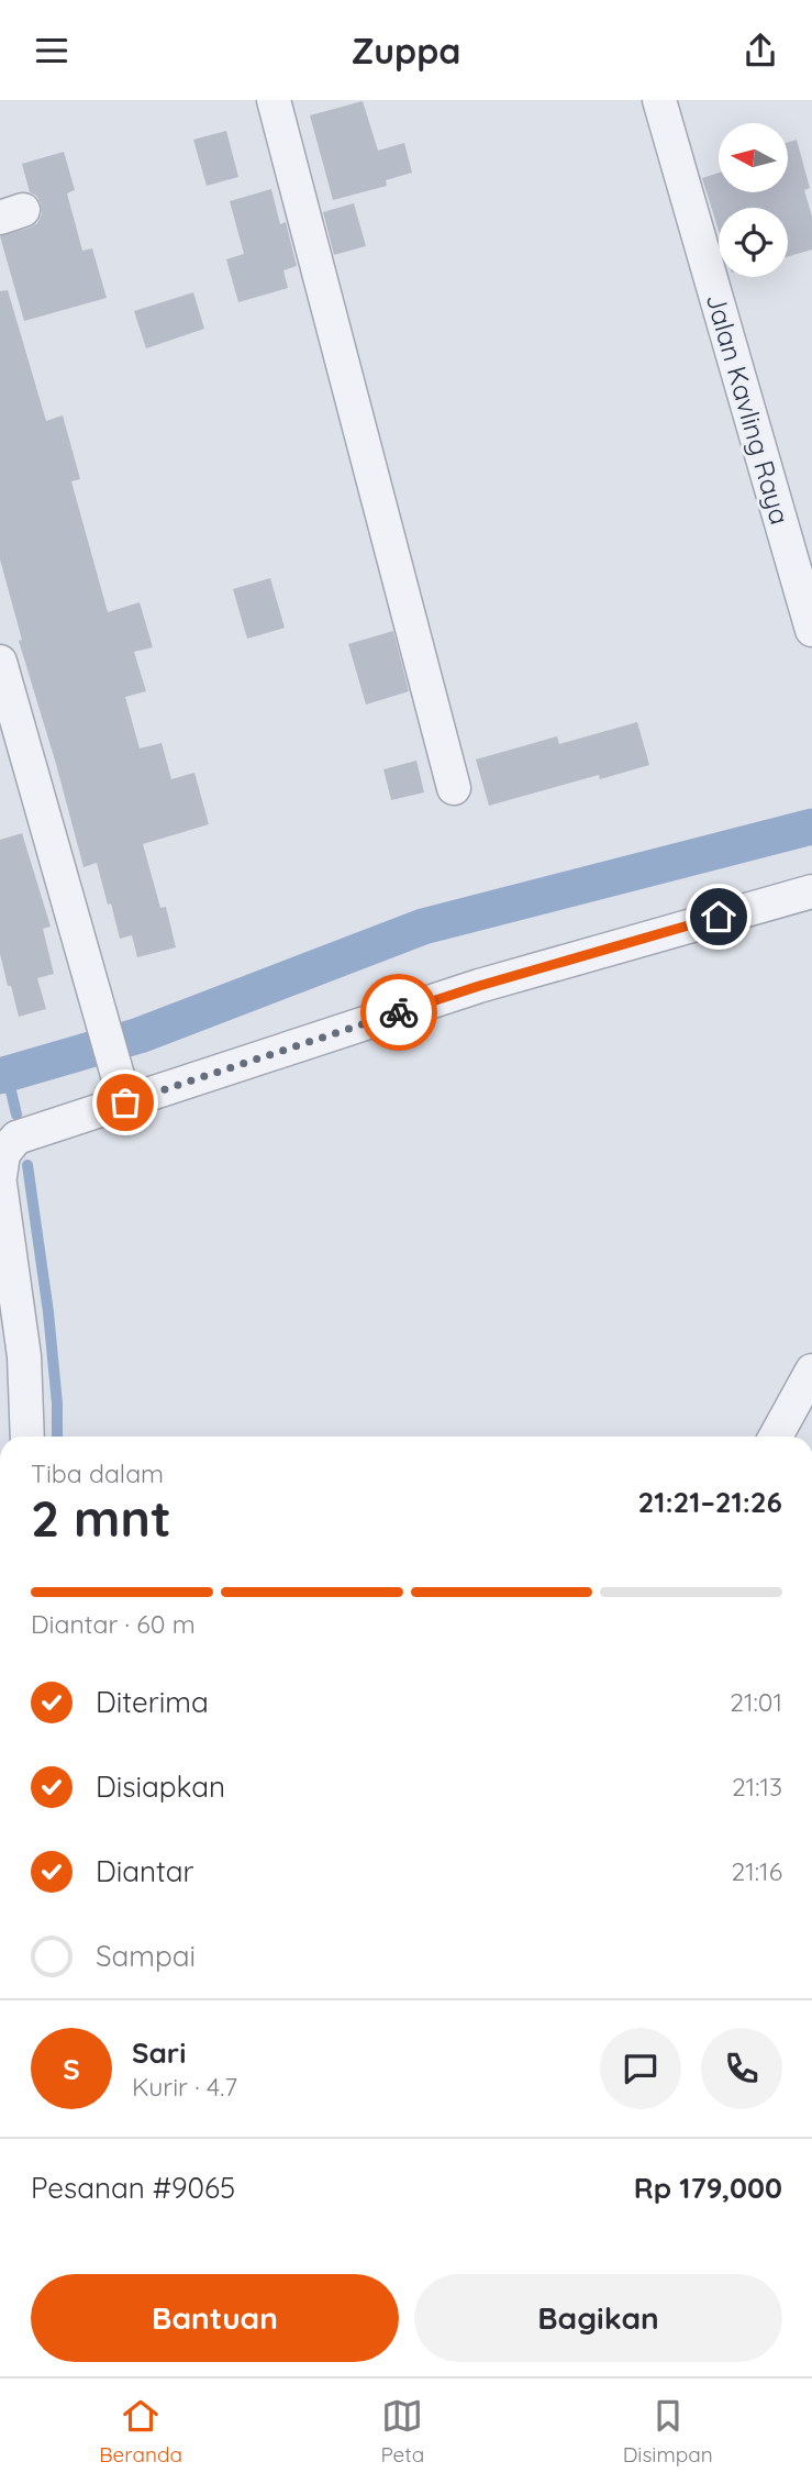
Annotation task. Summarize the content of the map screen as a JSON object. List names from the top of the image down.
{
  "streets": {
    "street": ["Jalan Kavling Raya"]
  },
  "north": "left",
  "page": {
    "header": "Zuppa",
    "heading": ["2 mnt", "Tiba dalam", "21:21–21:26"],
    "panel": [
      "Sari",
      "Kurir · 4.7",
      "Pesanan #9065",
      "Rp 179,000"
    ],
    "bar": "Diantar · 60 m",
    "list": [
      ["Diterima", "21:01"],
      ["Disiapkan", "21:13"],
      ["Diantar", "21:16"],
      "Sampai"
    ],
    "round": "S",
    "buttons": ["Bantuan", "Bagikan"],
    "tabs": ["Beranda", "Peta", "Disimpan"]
  }
}
